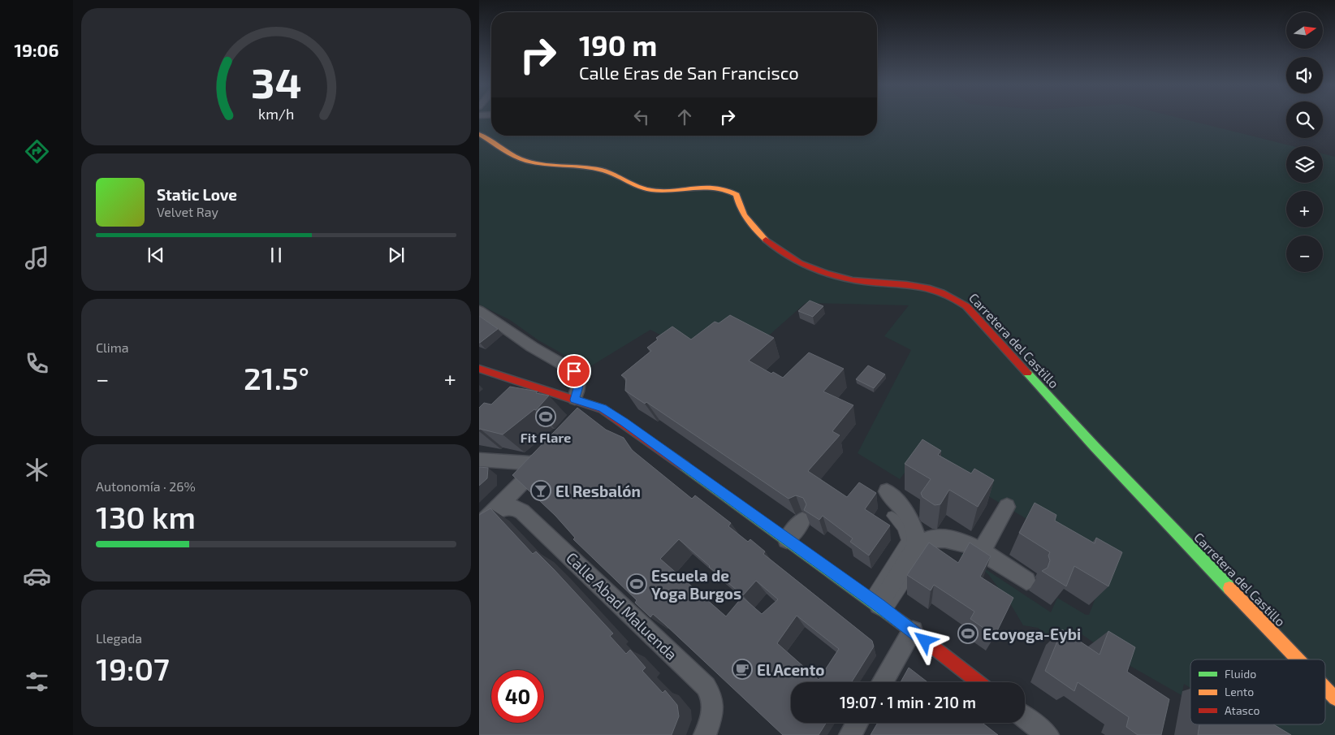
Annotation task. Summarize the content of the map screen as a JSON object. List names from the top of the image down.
{
  "streets": {
    "street": ["Carretera del Castillo", "Calle Abad Maluenda"]
  },
  "places": {
    "sports": ["Fit Flare", "Escuela de Yoga Burgos", "Ecoyoga-Eybi"],
    "bar": ["El Resbalón"],
    "cafe": ["El Acento"]
  },
  "legend": ["Fluido", "Lento", "Atasco"],
  "north": "right",
  "page": {
    "tabs": "19:06",
    "map_buttons": ["+", "−"],
    "turn": ["190 m", "Calle Eras de San Francisco"],
    "song": ["Static Love", "Velvet Ray"],
    "tile": [
      "Clima",
      ["Autonomía · 26%", "130 km"],
      ["Llegada", "19:07"]
    ],
    "heat": ["−", "21.5°", "+"],
    "limit": "40",
    "trip": "19:07 · 1 min · 210 m",
    "gauge": ["34", "km/h"]
  }
}
